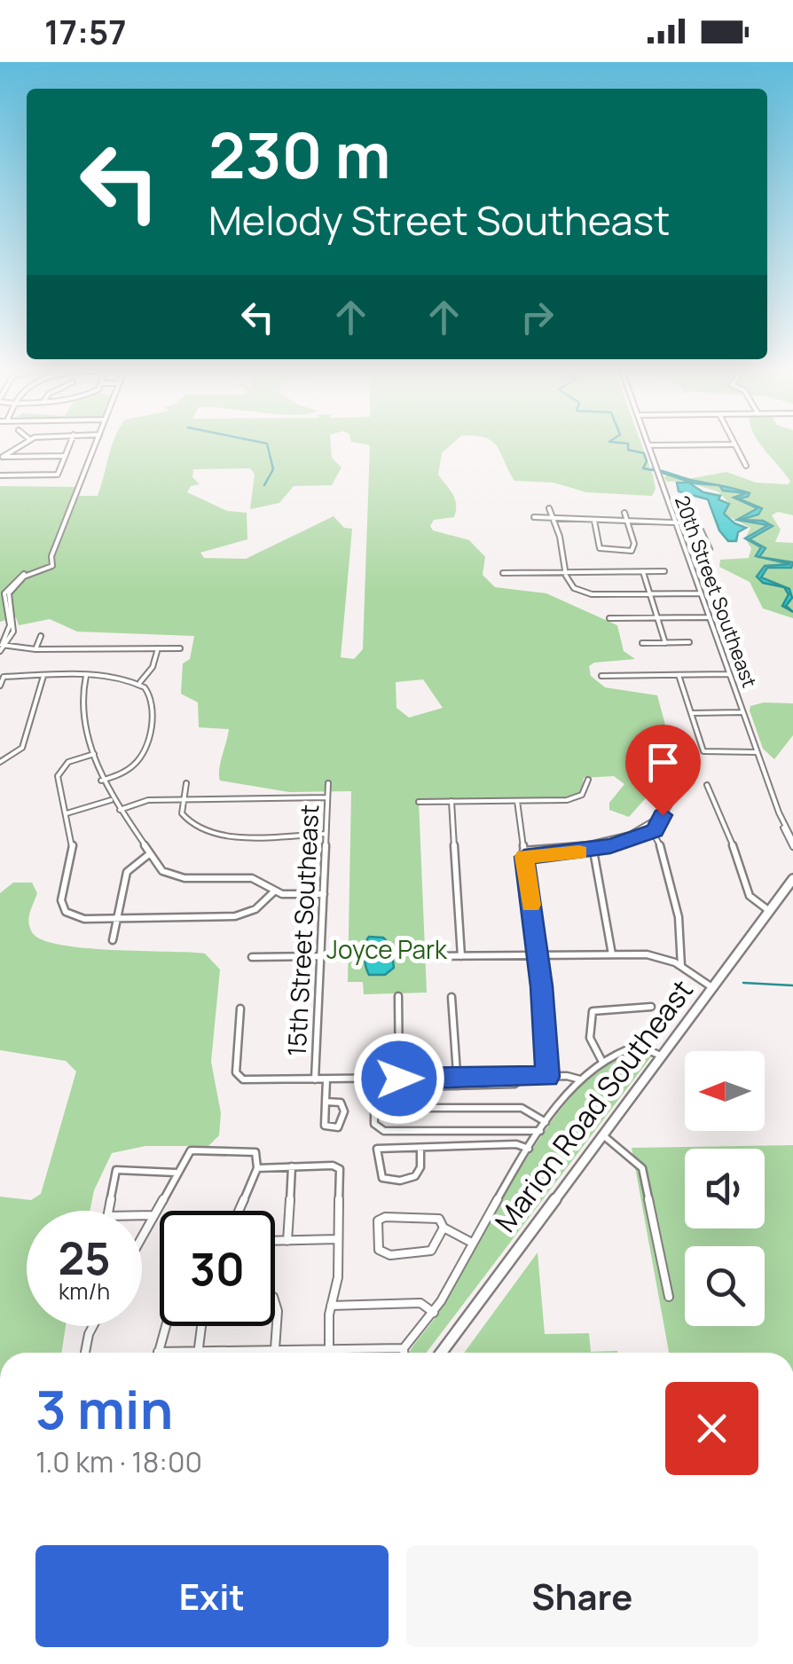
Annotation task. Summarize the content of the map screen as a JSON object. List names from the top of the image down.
{
  "streets": {
    "main road": ["Marion Road Southeast"],
    "street": ["20th Street Southeast", "15th Street Southeast"]
  },
  "parks": ["Joyce Park"],
  "north": "left",
  "page": {
    "status": "17:57",
    "turn": ["230 m", "Melody Street Southeast"],
    "speed": "25 km/h",
    "limit": "30",
    "heading": ["3 min", "1.0 km · 18:00"],
    "buttons": ["Exit", "Share"]
  }
}
